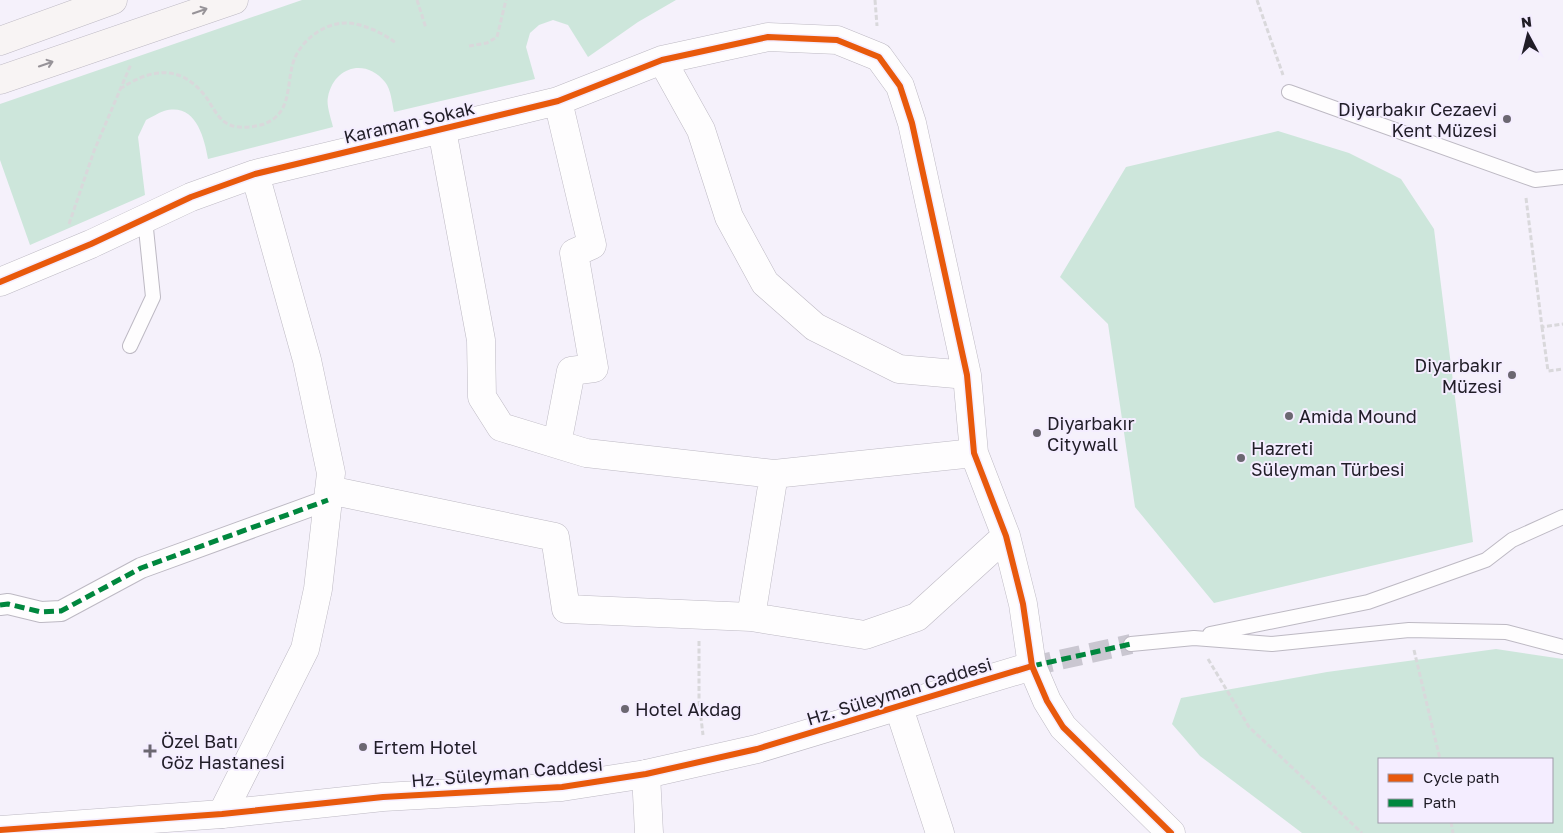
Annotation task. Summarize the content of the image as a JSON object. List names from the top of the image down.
{
  "streets": {
    "street": ["Karaman Sokak", "Hz. Süleyman Caddesi"]
  },
  "crossings": [
    ["Karaman Sokak", "Hz. Süleyman Caddesi"]
  ],
  "places": {
    "other": [
      "Diyarbakır Cezaevi Kent Müzesi",
      "Diyarbakır Müzesi",
      "Amida Mound",
      "Diyarbakır Citywall",
      "Hazreti Süleyman Türbesi",
      "Hotel Akdağ",
      "Ertem Hotel"
    ],
    "health": ["Özel Batı Göz Hastanesi"]
  },
  "legend": ["Cycle path", "Path"],
  "north": "top"
}
